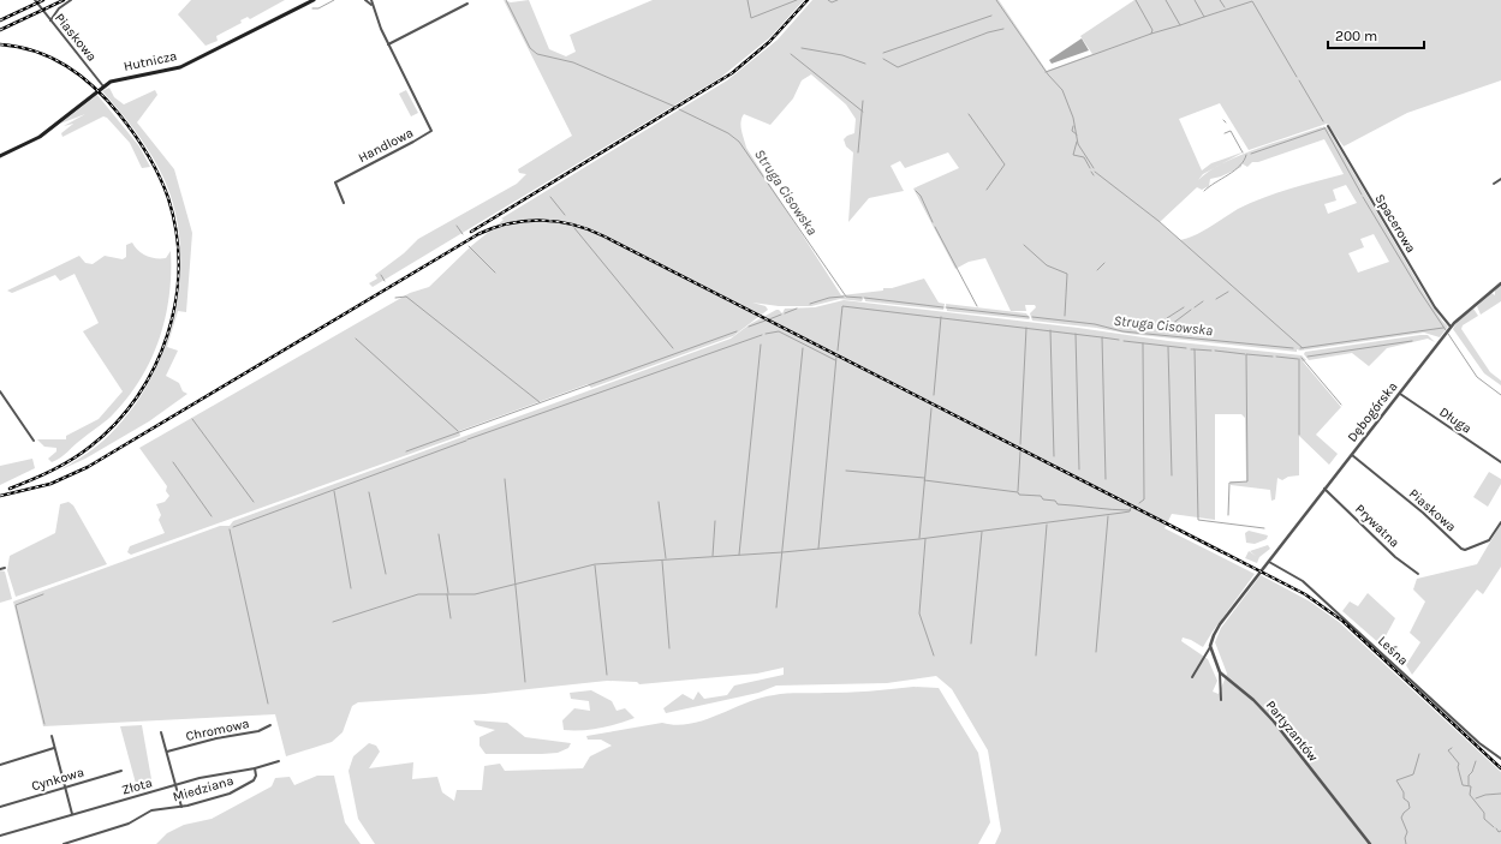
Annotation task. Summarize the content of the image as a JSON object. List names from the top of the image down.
{
  "streets": {
    "main road": ["Hutnicza"],
    "street": [
      "Piaskowa",
      "Handlowa",
      "Spacerowa",
      "Dębogórska",
      "Długa",
      "Prywatna",
      "Leśna",
      "Chromowa",
      "Partyzantów",
      "Cynkowa",
      "Złota",
      "Miedziana"
    ]
  },
  "crossings": [
    ["Piaskowa", "Hutnicza"],
    ["Piaskowa", "Dębogórska"],
    ["Spacerowa", "Dębogórska"],
    ["Dębogórska", "Długa"],
    ["Dębogórska", "Prywatna"],
    ["Dębogórska", "Leśna"],
    ["Złota", "Miedziana"]
  ],
  "water": ["Struga Cisowska"],
  "scale_bar": "200 m"
}
